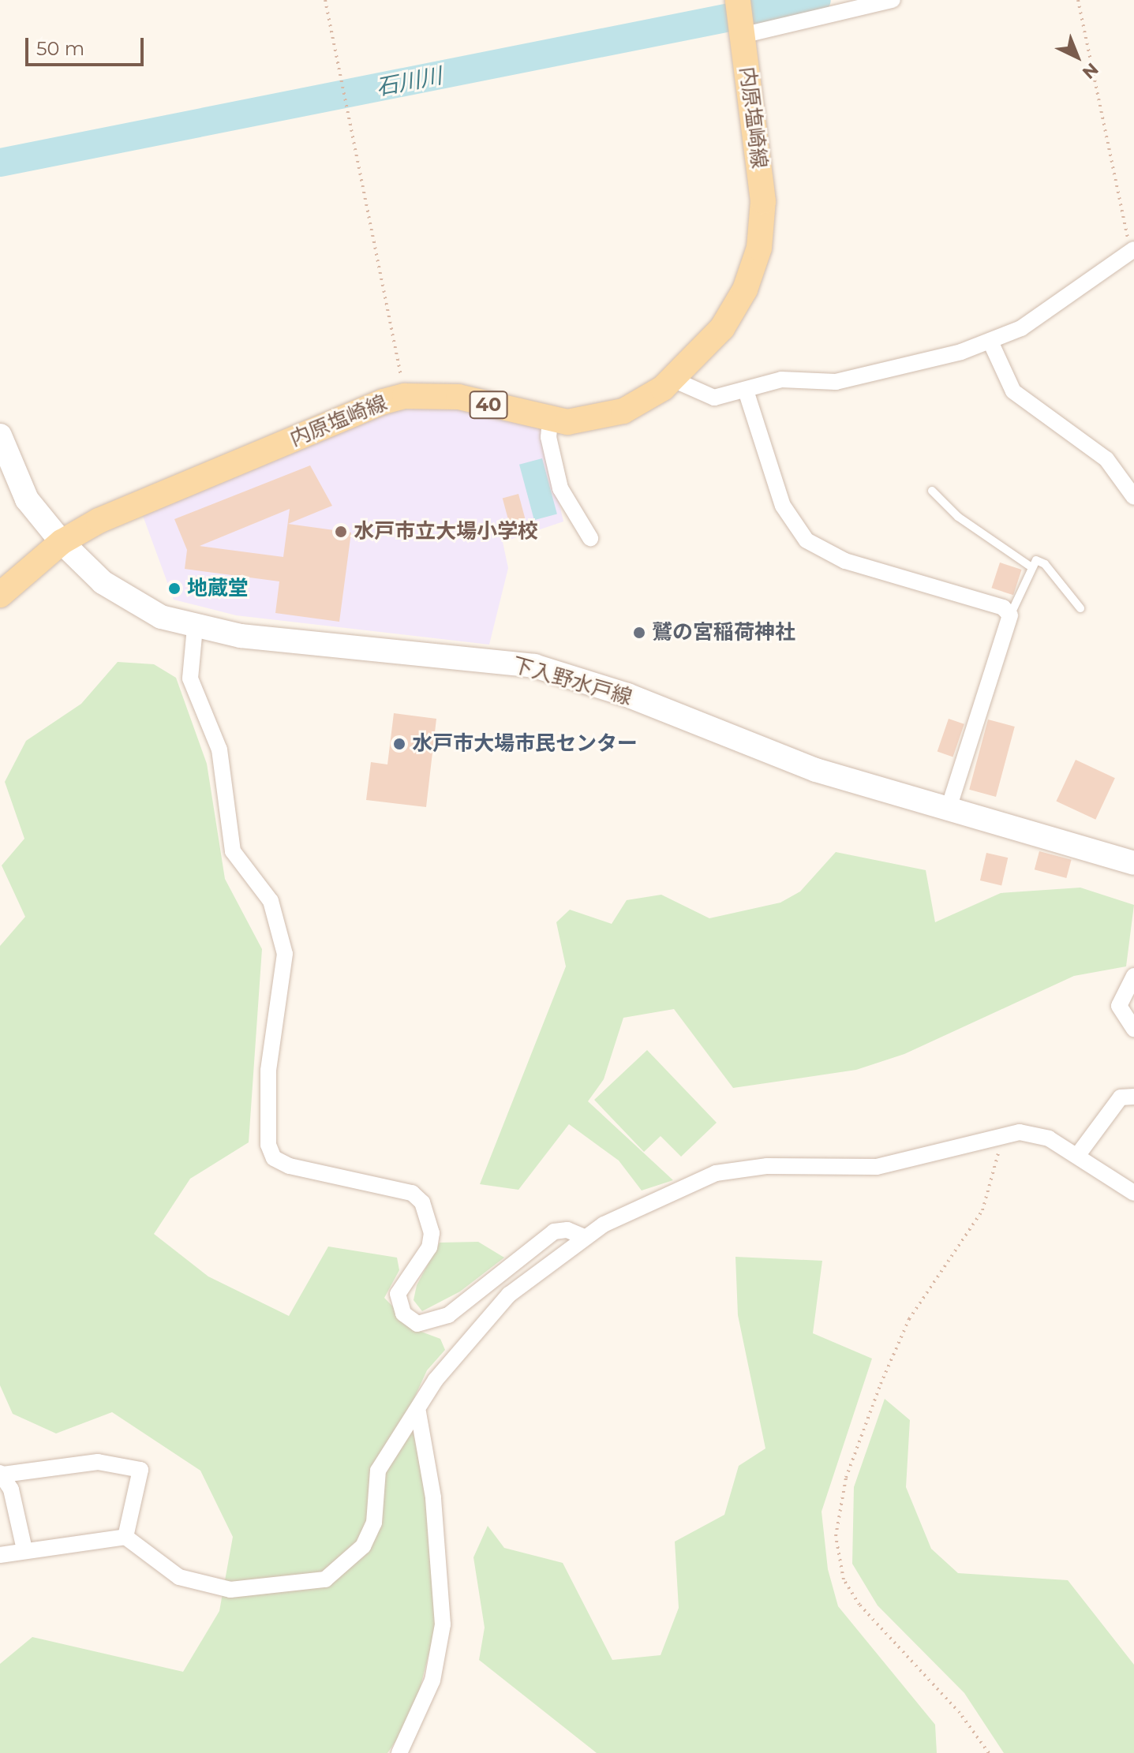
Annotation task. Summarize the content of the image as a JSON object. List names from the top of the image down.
{
  "streets": {
    "main road": ["内原塩崎線", "40", "下入野水戸線"]
  },
  "crossings": [
    ["内原塩崎線", "下入野水戸線"]
  ],
  "water": ["石川川"],
  "places": [
    "水戸市立大場小学校",
    "地蔵堂",
    "鷲の宮稲荷神社",
    "水戸市大場市民センター"
  ],
  "scale_bar": "50 m",
  "north": "bottom right"
}
